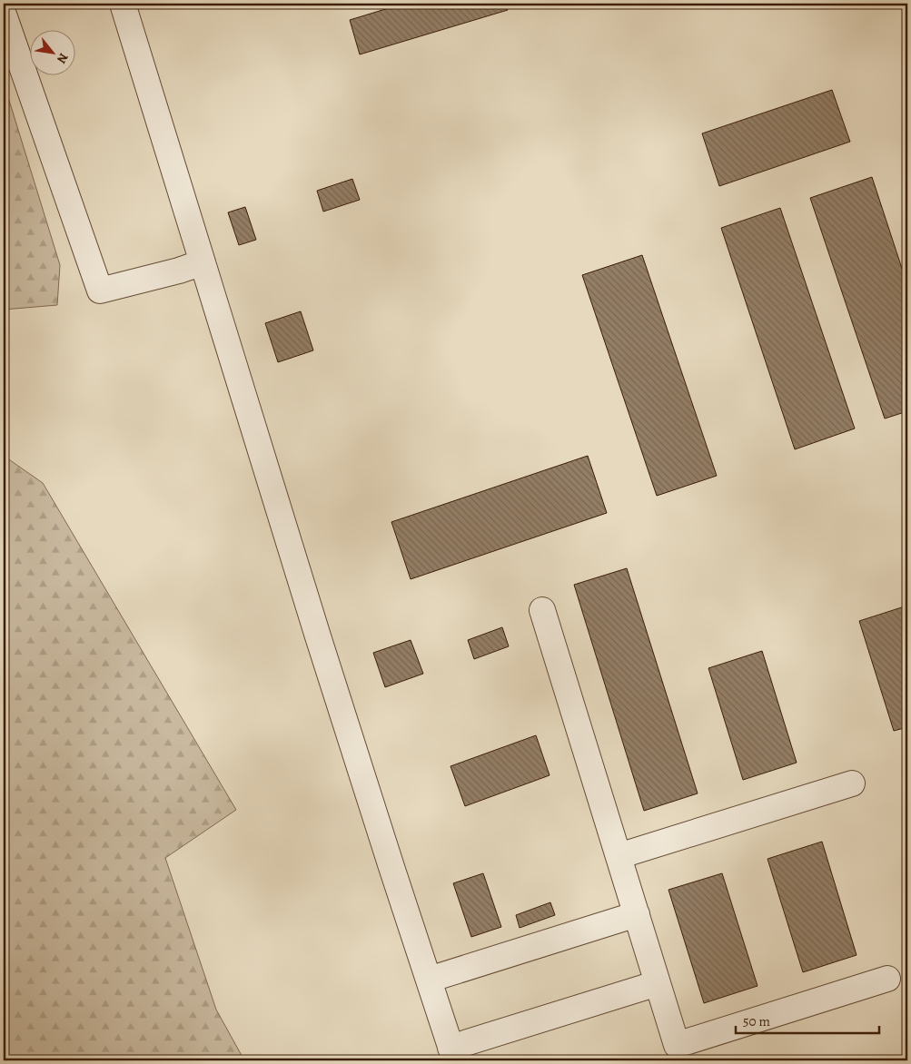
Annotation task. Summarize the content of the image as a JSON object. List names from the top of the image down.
{
  "scale_bar": "50 m",
  "north": "bottom right"
}
